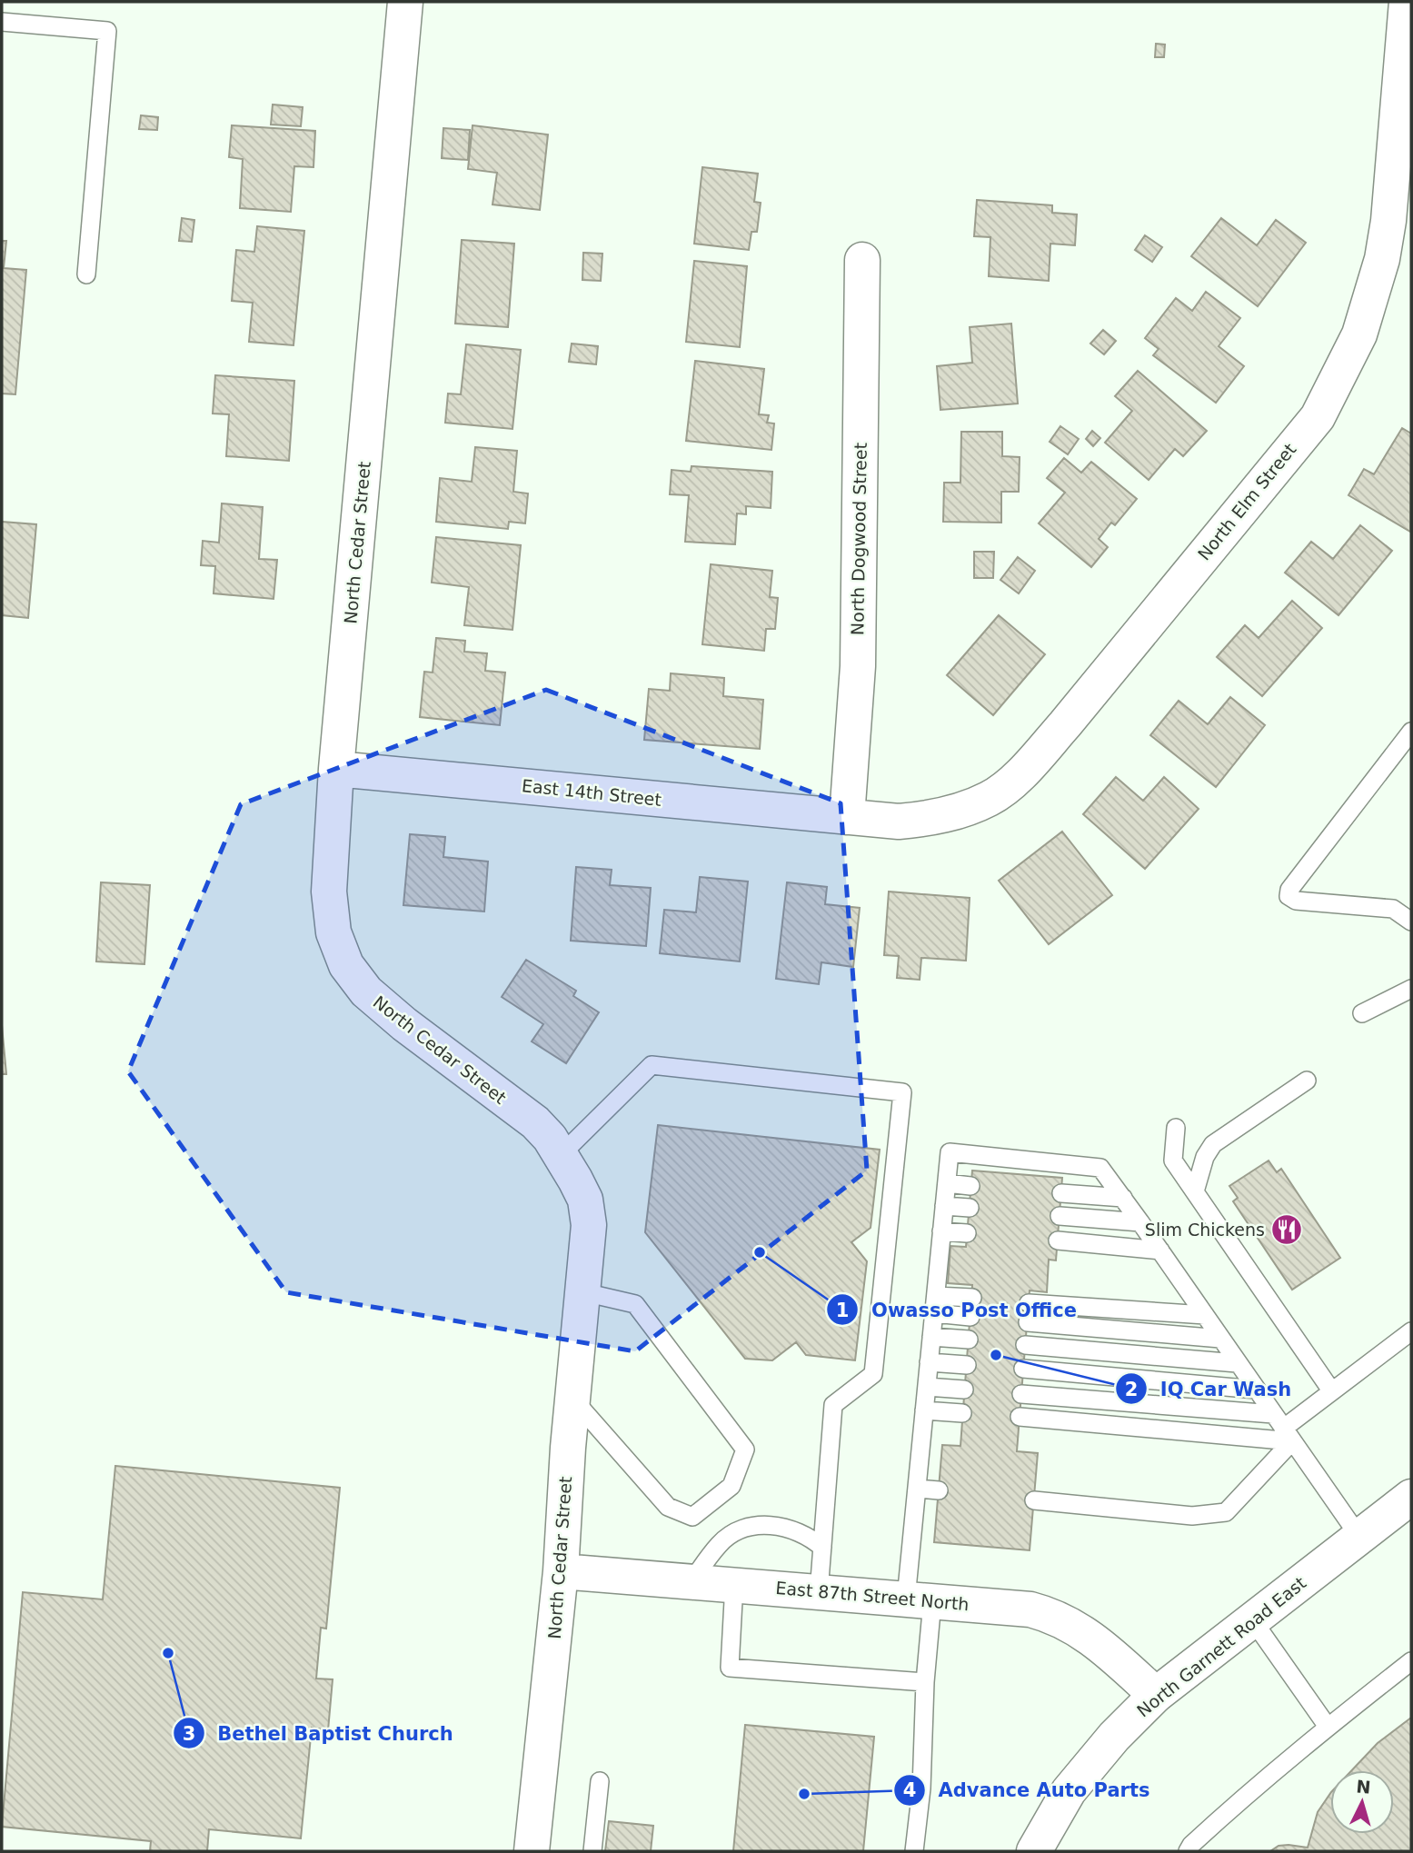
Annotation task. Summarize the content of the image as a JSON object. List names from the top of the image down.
{
  "streets": {
    "street": [
      "North Elm Street",
      "North Dogwood Street",
      "North Cedar Street",
      "East 14th Street",
      "East 87th Street North",
      "North Garnett Road East"
    ]
  },
  "crossings": [
    ["North Elm Street", "North Dogwood Street"],
    ["North Elm Street", "East 14th Street"],
    ["North Dogwood Street", "East 14th Street"],
    ["North Cedar Street", "East 14th Street"],
    ["North Cedar Street", "East 87th Street North"],
    ["East 87th Street North", "North Garnett Road East"]
  ],
  "places": {
    "restaurant": ["Slim Chickens"],
    "other": [
      "Owasso Post Office",
      "IQ Car Wash",
      "Bethel Baptist Church",
      "Advance Auto Parts"
    ]
  },
  "north": "top"
}
